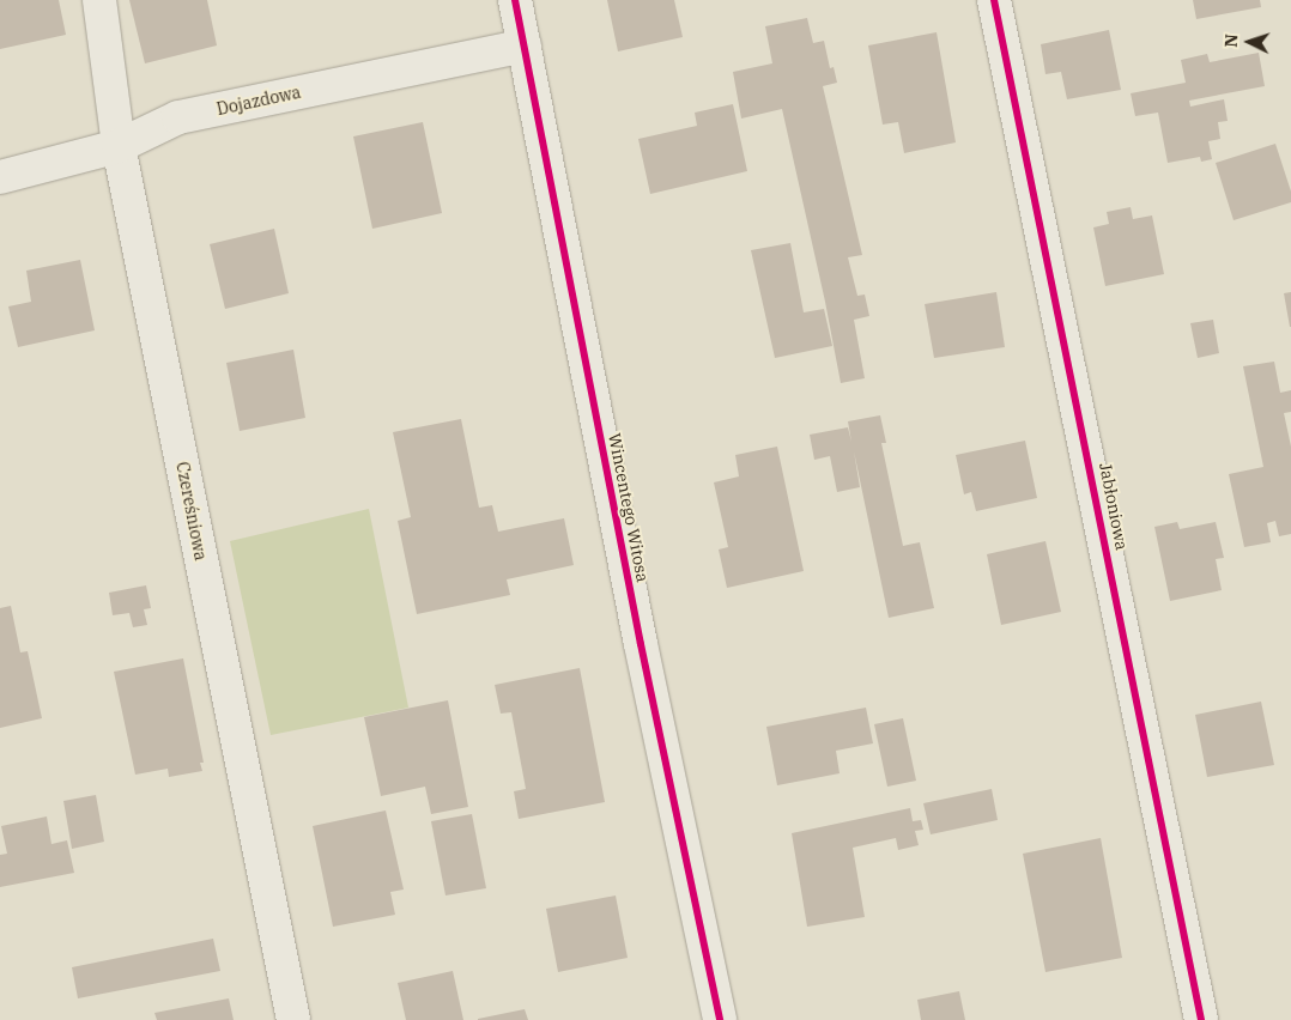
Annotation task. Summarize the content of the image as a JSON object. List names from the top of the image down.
{
  "streets": {
    "street": [
      "Dojazdowa",
      "Jabłoniowa",
      "Wincentego Witosa",
      "Czereśniowa"
    ]
  },
  "crossings": [
    ["Dojazdowa", "Wincentego Witosa"],
    ["Dojazdowa", "Czereśniowa"]
  ],
  "north": "left"
}
